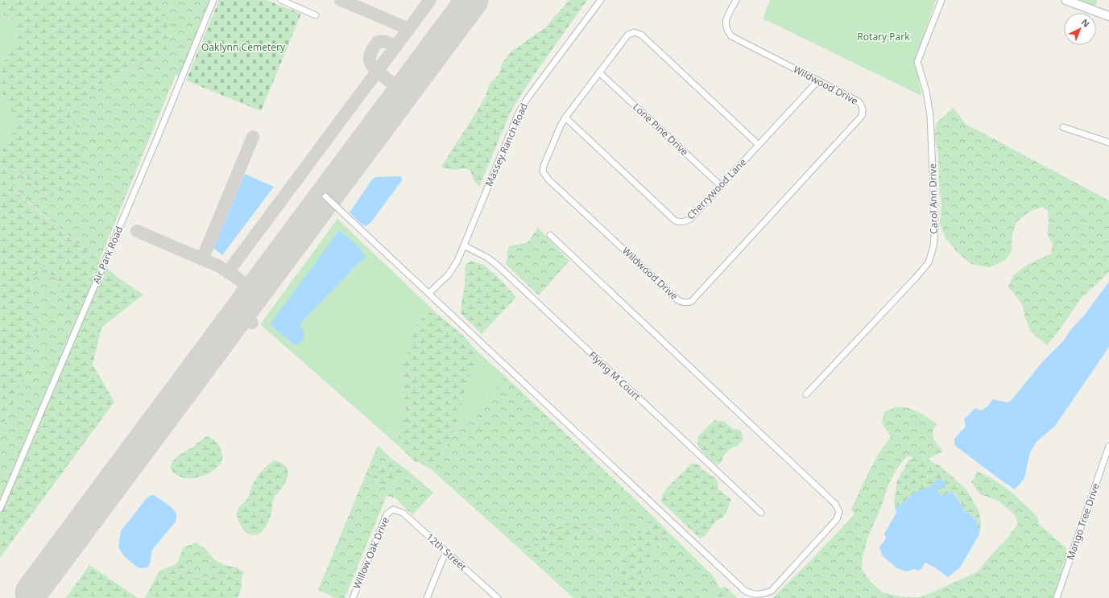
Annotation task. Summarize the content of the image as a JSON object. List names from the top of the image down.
{
  "streets": {
    "street": [
      "Wildwood Drive",
      "Lone Pine Drive",
      "Massey Ranch Road",
      "Cherrywood Lane",
      "Carol Ann Drive",
      "Air Park Road",
      "Flying M Court",
      "Mango Tree Drive",
      "12th Street",
      "Willow Oak Drive"
    ]
  },
  "crossings": [
    ["Wildwood Drive", "Lone Pine Drive"],
    ["Wildwood Drive", "Cherrywood Lane"],
    ["Lone Pine Drive", "Cherrywood Lane"],
    ["Massey Ranch Road", "Flying M Court"],
    ["12th Street", "Willow Oak Drive"]
  ],
  "parks": ["Rotary Park", "Oaklynn Cemetery"],
  "north": "top right"
}
